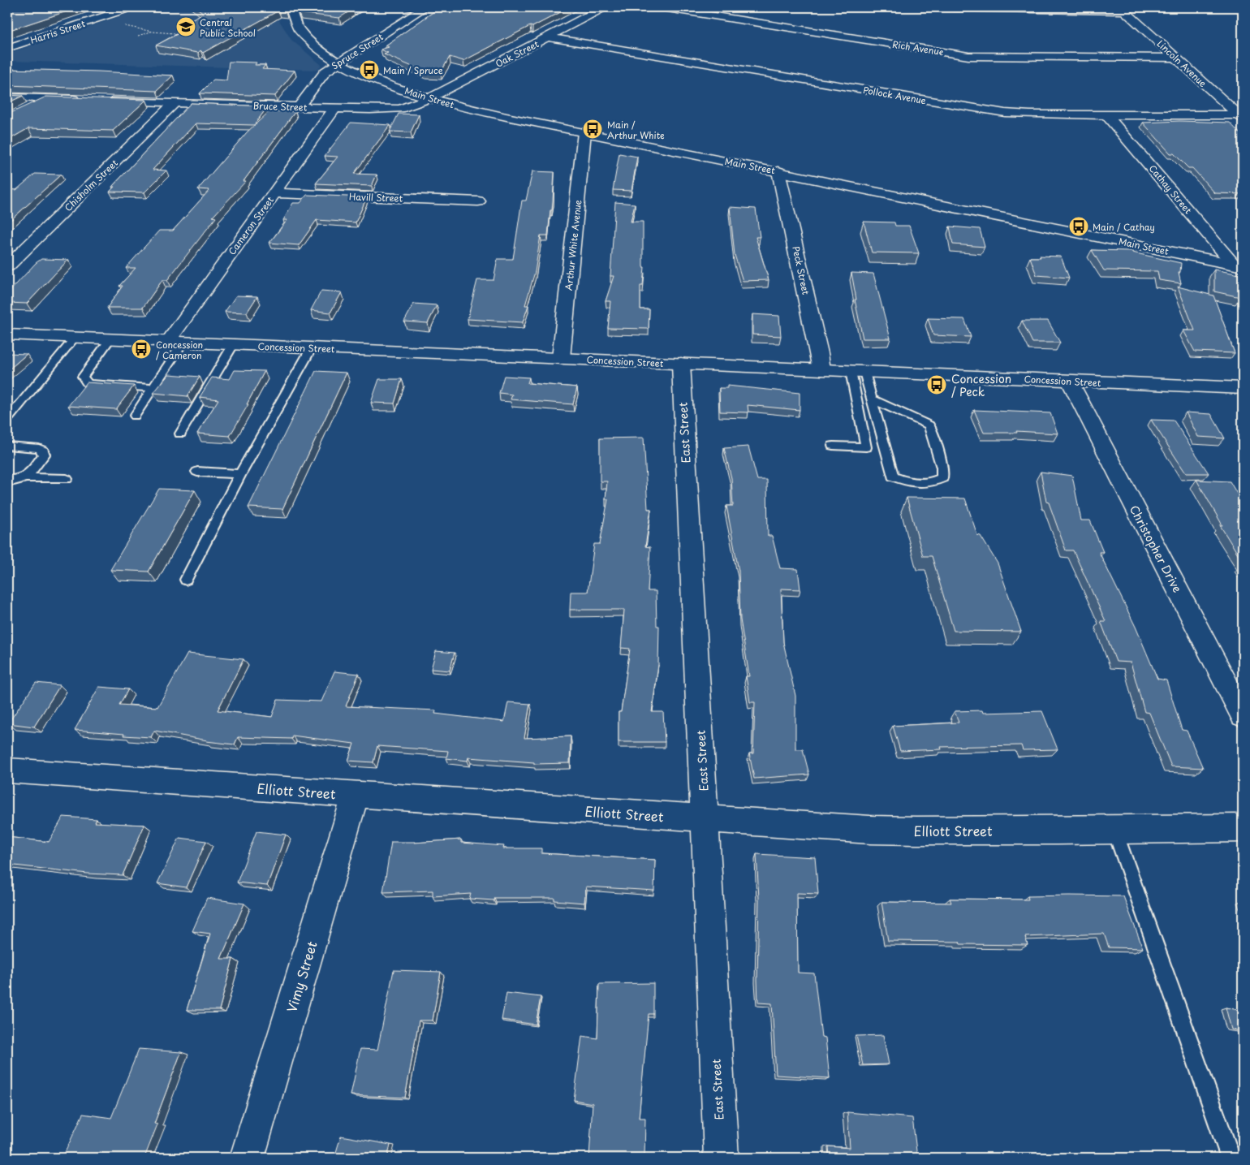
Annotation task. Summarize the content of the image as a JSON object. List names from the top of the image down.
{
  "streets": {
    "street": [
      "Harris Street",
      "Rich Avenue",
      "Spruce Street",
      "Oak Street",
      "Lincoln Avenue",
      "Pollock Avenue",
      "Main Street",
      "Bruce Street",
      "Chisholm Street",
      "Cathay Street",
      "Havill Street",
      "Cameron Street",
      "Arthur White Avenue",
      "Peck Street",
      "Concession Street",
      "East Street",
      "Christopher Drive",
      "Elliott Street",
      "Vimy Street"
    ]
  },
  "crossings": [
    ["Rich Avenue", "Lincoln Avenue"],
    ["Spruce Street", "Main Street"],
    ["Spruce Street", "Bruce Street"],
    ["Oak Street", "Pollock Avenue"],
    ["Oak Street", "Main Street"],
    ["Oak Street", "Bruce Street"],
    ["Lincoln Avenue", "Pollock Avenue"],
    ["Pollock Avenue", "Cathay Street"],
    ["Main Street", "Bruce Street"],
    ["Main Street", "Cathay Street"],
    ["Main Street", "Arthur White Avenue"],
    ["Main Street", "Peck Street"],
    ["Bruce Street", "Chisholm Street"],
    ["Bruce Street", "Cameron Street"],
    ["Havill Street", "Cameron Street"],
    ["Cameron Street", "Concession Street"],
    ["Arthur White Avenue", "Concession Street"],
    ["Peck Street", "Concession Street"],
    ["Concession Street", "East Street"],
    ["Concession Street", "Christopher Drive"],
    ["East Street", "Elliott Street"],
    ["Elliott Street", "Vimy Street"]
  ],
  "places": {
    "school or university": ["Central Public School"],
    "bus stop": [
      "Main / Spruce",
      "Main / Arthur White",
      "Main / Cathay",
      "Concession / Cameron",
      "Concession / Peck"
    ]
  }
}
